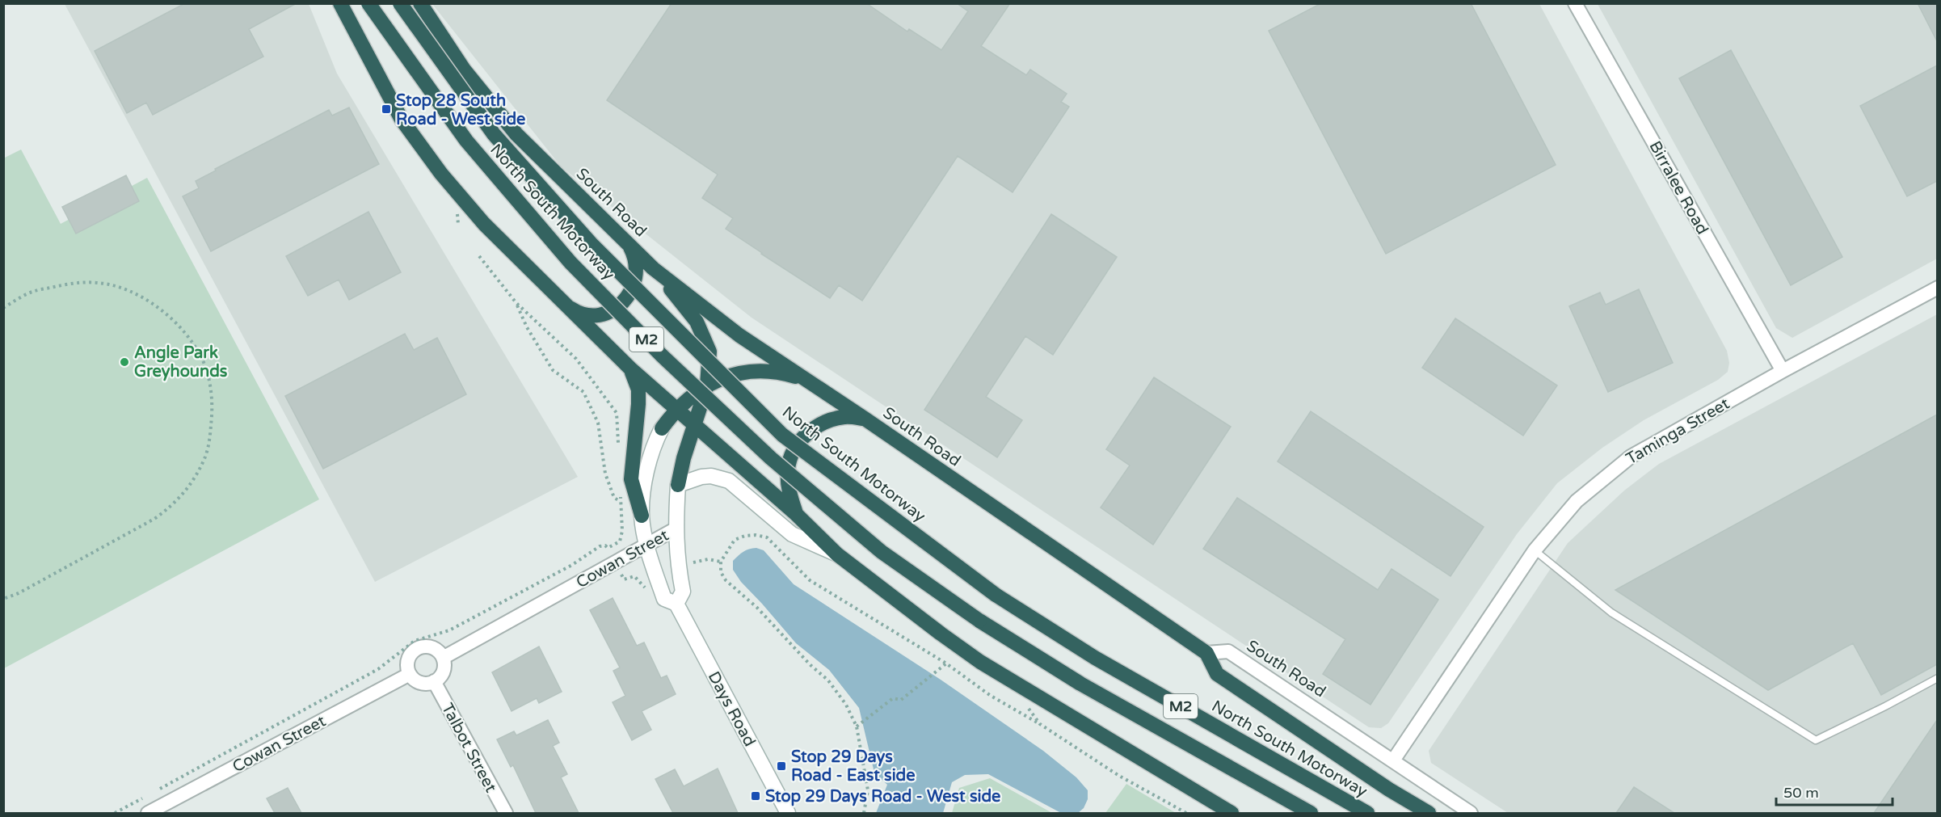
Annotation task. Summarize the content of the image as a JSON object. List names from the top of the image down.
{
  "streets": {
    "highway": ["South Road", "North South Motorway", "M2"],
    "street": [
      "Birralee Road",
      "Taminga Street",
      "Cowan Street",
      "Days Road",
      "Talbot Street"
    ]
  },
  "crossings": [
    ["Birralee Road", "Taminga Street"],
    ["South Road", "Taminga Street"],
    ["Cowan Street", "Days Road"],
    ["Cowan Street", "Talbot Street"]
  ],
  "places": {
    "transit": ["Stop 28 South Road - West side", "Stop 29 Days Road - East side", "Stop 29 Days Road - West side"],
    "other": ["Angle Park Greyhounds"]
  },
  "scale_bar": "50 m"
}
